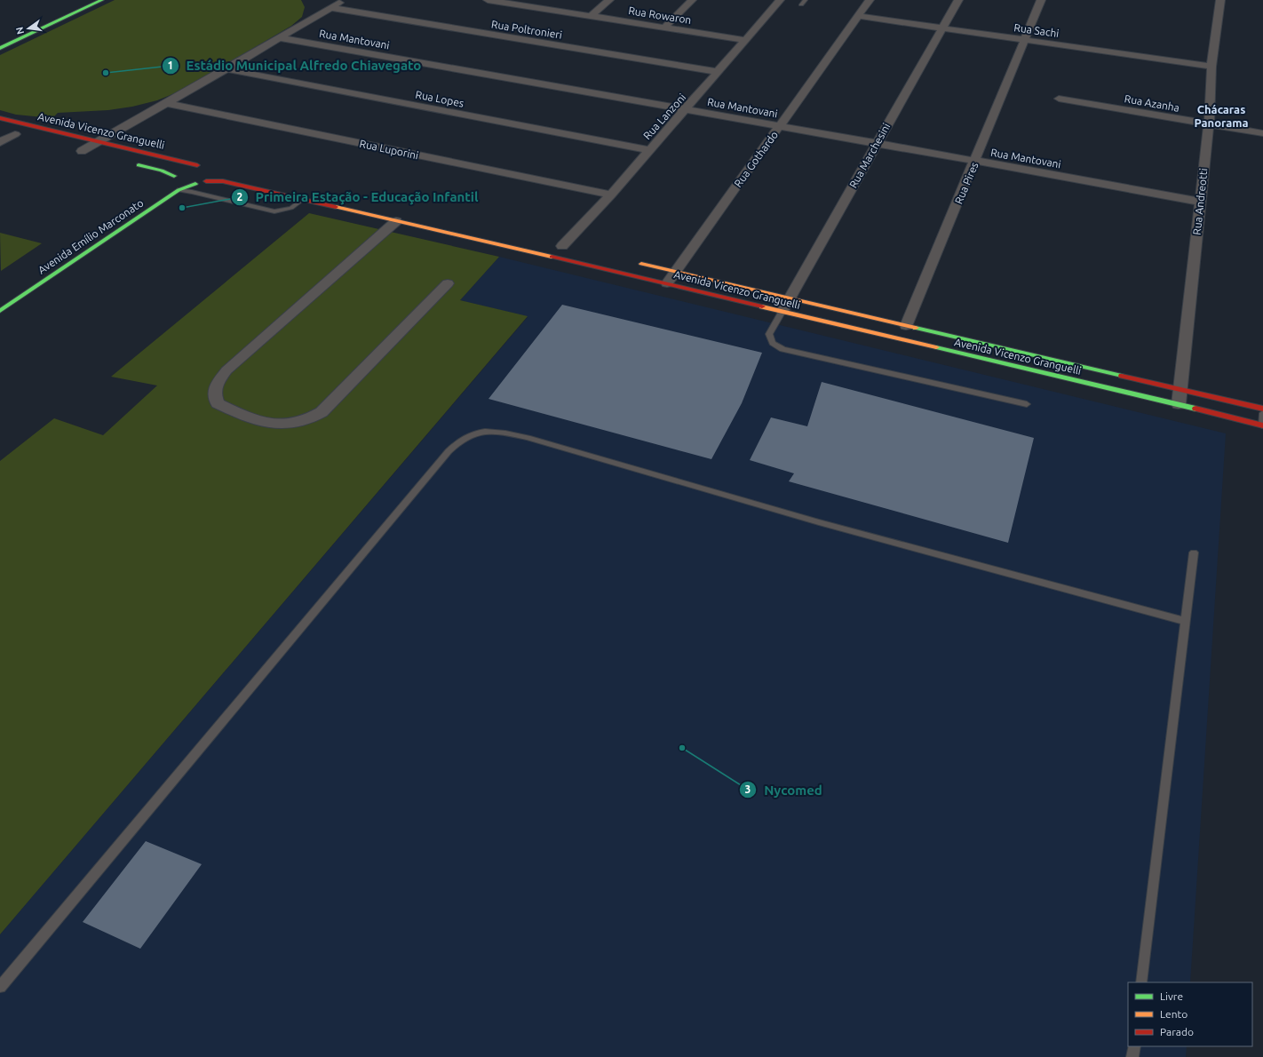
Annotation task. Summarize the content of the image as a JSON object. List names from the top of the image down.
{
  "streets": {
    "street": [
      "Rua Rowaron",
      "Rua Poltronieri",
      "Rua Sachi",
      "Rua Mantovani",
      "Rua Lopes",
      "Rua Azanha",
      "Rua Lanzoni",
      "Avenida Vicenzo Granguelli",
      "Rua Luporini",
      "Rua Marchesini",
      "Rua Gothardo",
      "Rua Pires",
      "Rua Andreotti",
      "Avenida Emílio Marconato"
    ]
  },
  "crossings": [
    ["Rua Rowaron", "Rua Lanzoni"],
    ["Rua Poltronieri", "Rua Lanzoni"],
    ["Rua Sachi", "Rua Marchesini"],
    ["Rua Sachi", "Rua Gothardo"],
    ["Rua Sachi", "Rua Pires"],
    ["Rua Sachi", "Rua Andreotti"],
    ["Rua Mantovani", "Rua Lanzoni"],
    ["Rua Mantovani", "Rua Marchesini"],
    ["Rua Mantovani", "Rua Gothardo"],
    ["Rua Mantovani", "Rua Pires"],
    ["Rua Mantovani", "Rua Andreotti"],
    ["Rua Lopes", "Rua Lanzoni"],
    ["Rua Azanha", "Rua Andreotti"],
    ["Rua Lanzoni", "Rua Luporini"],
    ["Avenida Vicenzo Granguelli", "Rua Marchesini"],
    ["Avenida Vicenzo Granguelli", "Rua Gothardo"],
    ["Avenida Vicenzo Granguelli", "Rua Pires"],
    ["Avenida Vicenzo Granguelli", "Rua Andreotti"],
    ["Avenida Vicenzo Granguelli", "Avenida Emílio Marconato"]
  ],
  "districts": ["Chácaras Panorama"],
  "places": ["Estádio Municipal Alfredo Chiavegato", "Primeira Estação - Educação Infantil", "Nycomed"],
  "legend": ["Livre", "Lento", "Parado"],
  "north": "left"
}
